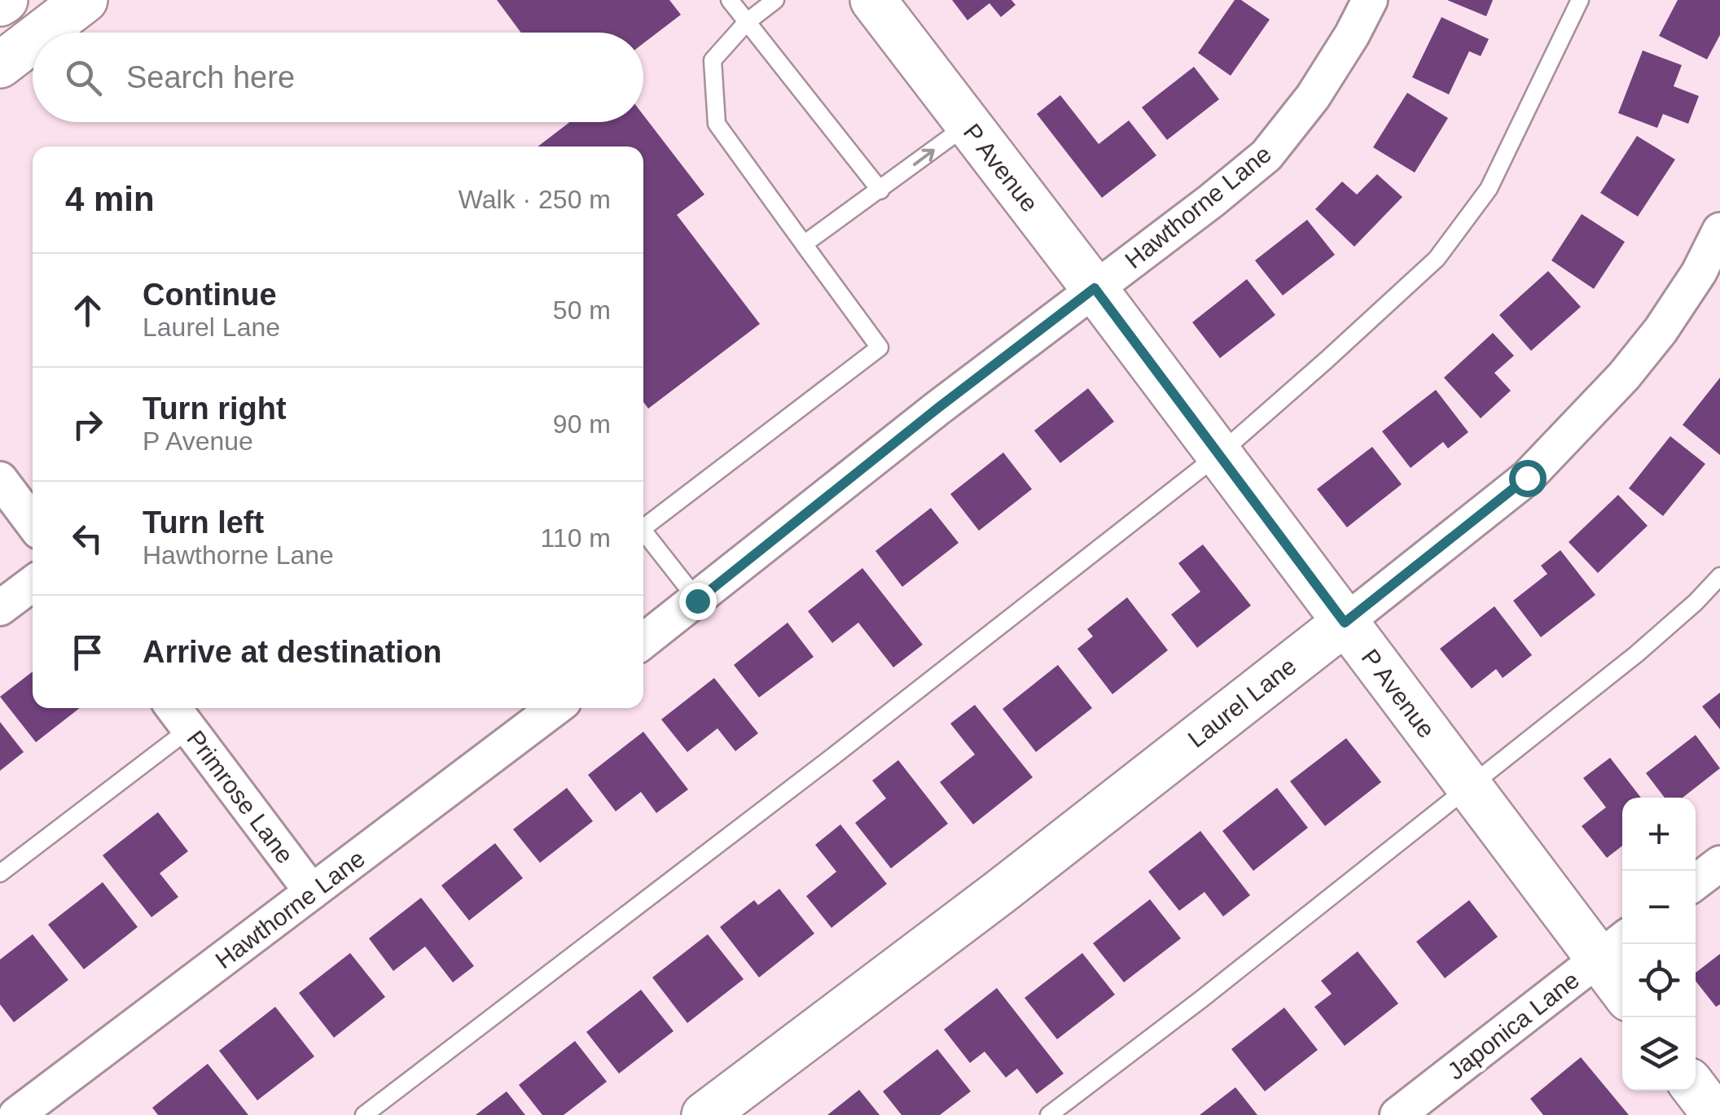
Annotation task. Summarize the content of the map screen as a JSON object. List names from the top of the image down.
{
  "streets": {
    "street": [
      "P Avenue",
      "Hawthorne Lane",
      "Laurel Lane",
      "Primrose Lane",
      "Japonica Lane"
    ]
  },
  "crossings": [
    ["P Avenue", "Hawthorne Lane"],
    ["P Avenue", "Laurel Lane"],
    ["P Avenue", "Japonica Lane"],
    ["Hawthorne Lane", "Primrose Lane"]
  ],
  "page": {
    "search": "Search here",
    "heading": ["4 min", "Walk · 250 m"],
    "list": [
      ["Continue", "Laurel Lane", "50 m"],
      ["Turn right", "P Avenue", "90 m"],
      ["Turn left", "Hawthorne Lane", "110 m"],
      "Arrive at destination"
    ],
    "map_buttons": ["+", "−"]
  }
}
